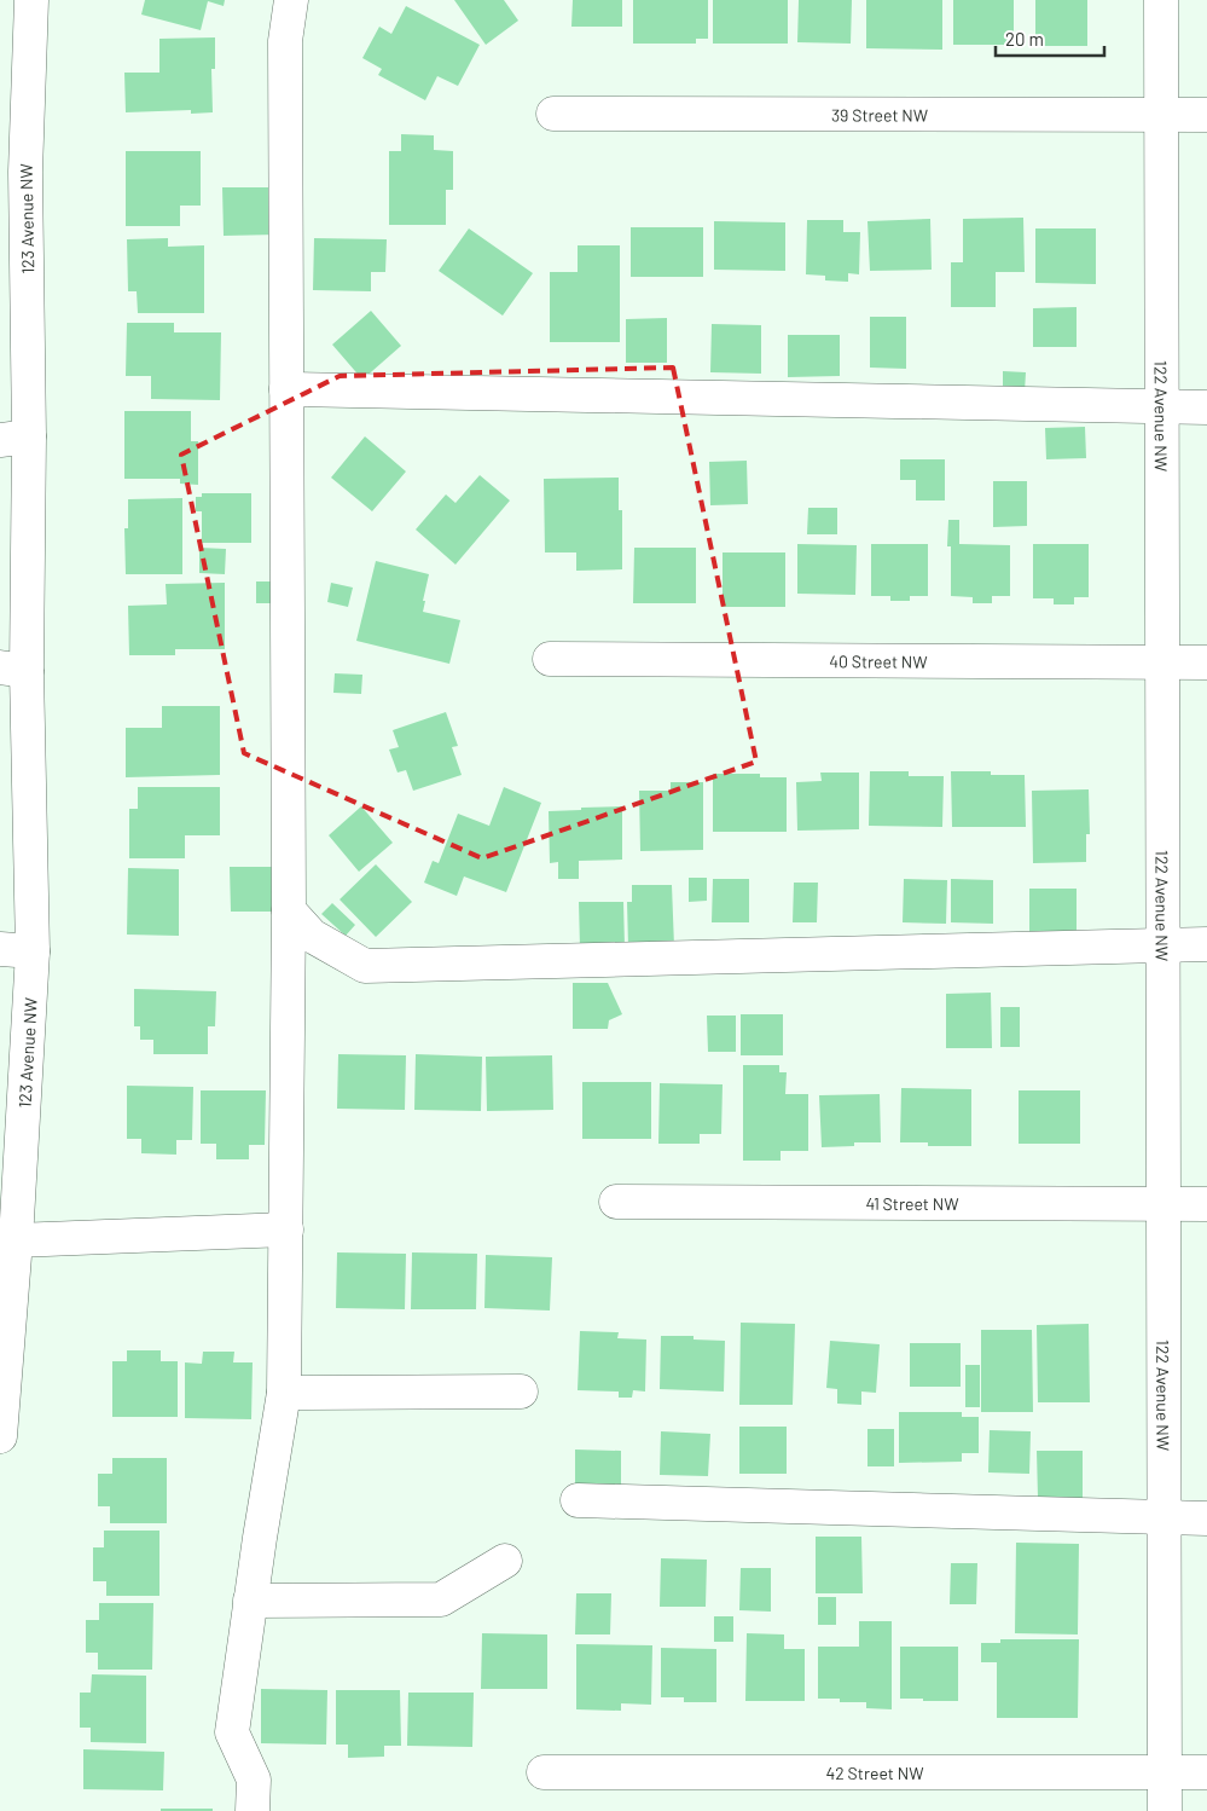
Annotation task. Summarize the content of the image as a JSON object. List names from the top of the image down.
{
  "streets": {
    "street": [
      "39 Street NW",
      "123 Avenue NW",
      "122 Avenue NW",
      "40 Street NW",
      "41 Street NW",
      "42 Street NW"
    ]
  },
  "crossings": [
    ["39 Street NW", "122 Avenue NW"],
    ["122 Avenue NW", "40 Street NW"],
    ["122 Avenue NW", "41 Street NW"],
    ["122 Avenue NW", "42 Street NW"]
  ],
  "scale_bar": "20 m"
}
